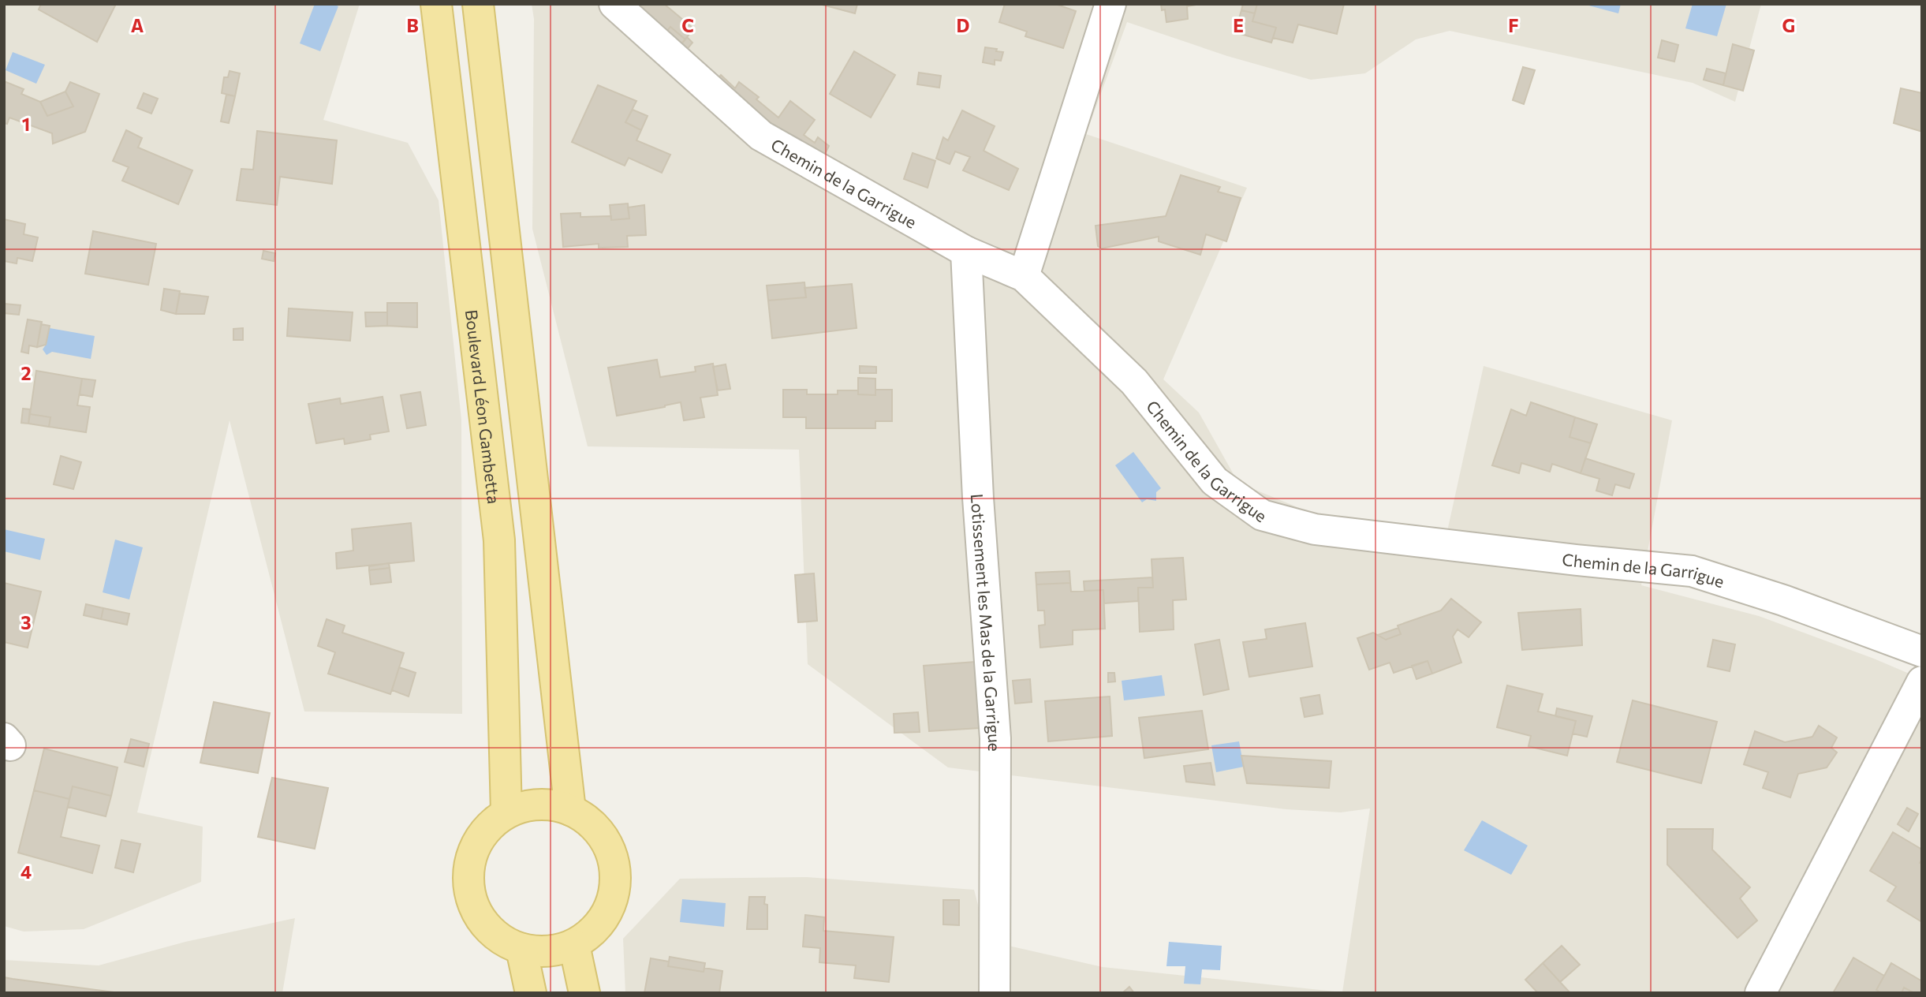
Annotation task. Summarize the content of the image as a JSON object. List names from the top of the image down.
{
  "streets": {
    "main road": ["Boulevard Léon Gambetta"],
    "street": ["Chemin de la Garrigue", "Lotissement les Mas de la Garrigue"]
  },
  "crossings": [
    ["Chemin de la Garrigue", "Lotissement les Mas de la Garrigue"]
  ],
  "grid": {
    "columns": [
      "A",
      "B",
      "C",
      "D",
      "E",
      "F",
      "G"
    ],
    "rows": [
      "1",
      "2",
      "3",
      "4"
    ]
  }
}
